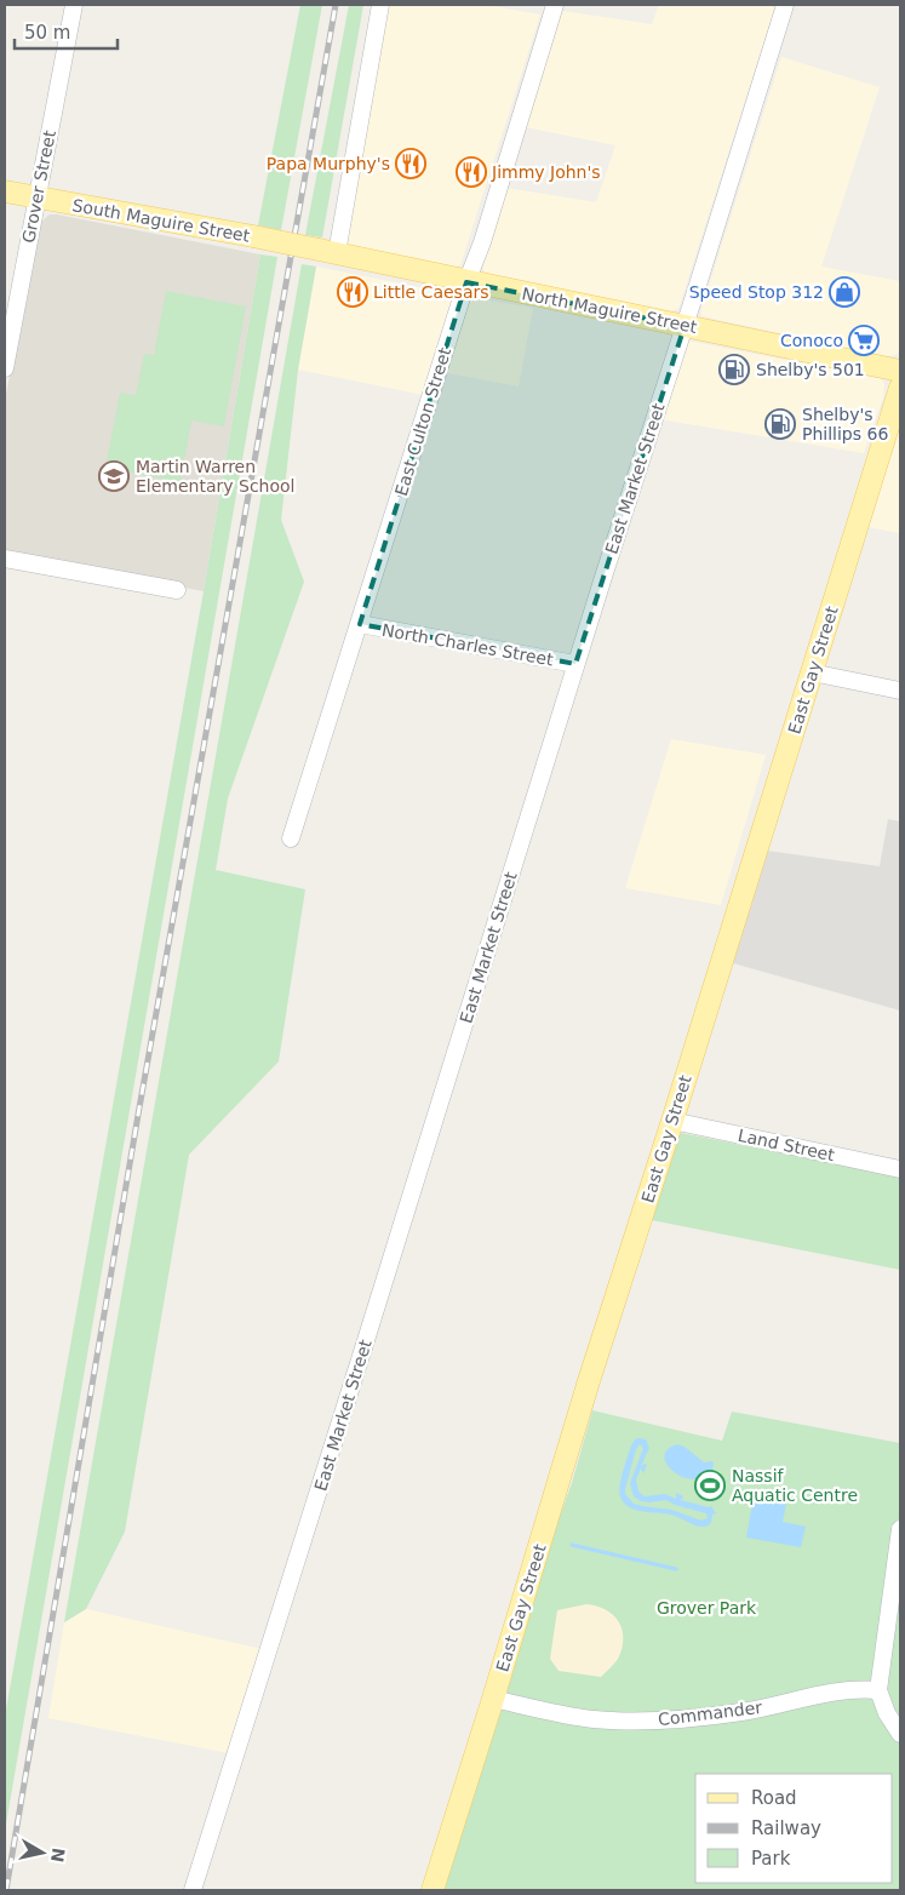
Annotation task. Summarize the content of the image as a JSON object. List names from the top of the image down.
{
  "streets": {
    "main road": ["South Maguire Street", "North Maguire Street", "East Gay Street"],
    "street": [
      "Grover Street",
      "East Culton Street",
      "East Market Street",
      "North Charles Street",
      "Land Street",
      "Commander"
    ]
  },
  "crossings": [
    ["Grover Street", "South Maguire Street"],
    ["South Maguire Street", "North Maguire Street"],
    ["North Maguire Street", "East Culton Street"],
    ["North Maguire Street", "East Market Street"],
    ["East Culton Street", "North Charles Street"],
    ["East Market Street", "North Charles Street"],
    ["East Gay Street", "Land Street"],
    ["East Gay Street", "Commander"]
  ],
  "parks": ["Grover Park"],
  "places": {
    "restaurant": ["Papa Murphy's", "Jimmy John's", "Little Caesars"],
    "shop": ["Speed Stop 312"],
    "supermarket": ["Conoco"],
    "fuel station": ["Shelby's 501", "Shelby's Phillips 66"],
    "school or university": ["Martin Warren Elementary School"],
    "sports": ["Nassif Aquatic Centre"]
  },
  "legend": ["Road", "Railway", "Park"],
  "scale_bar": "50 m",
  "north": "right"
}
